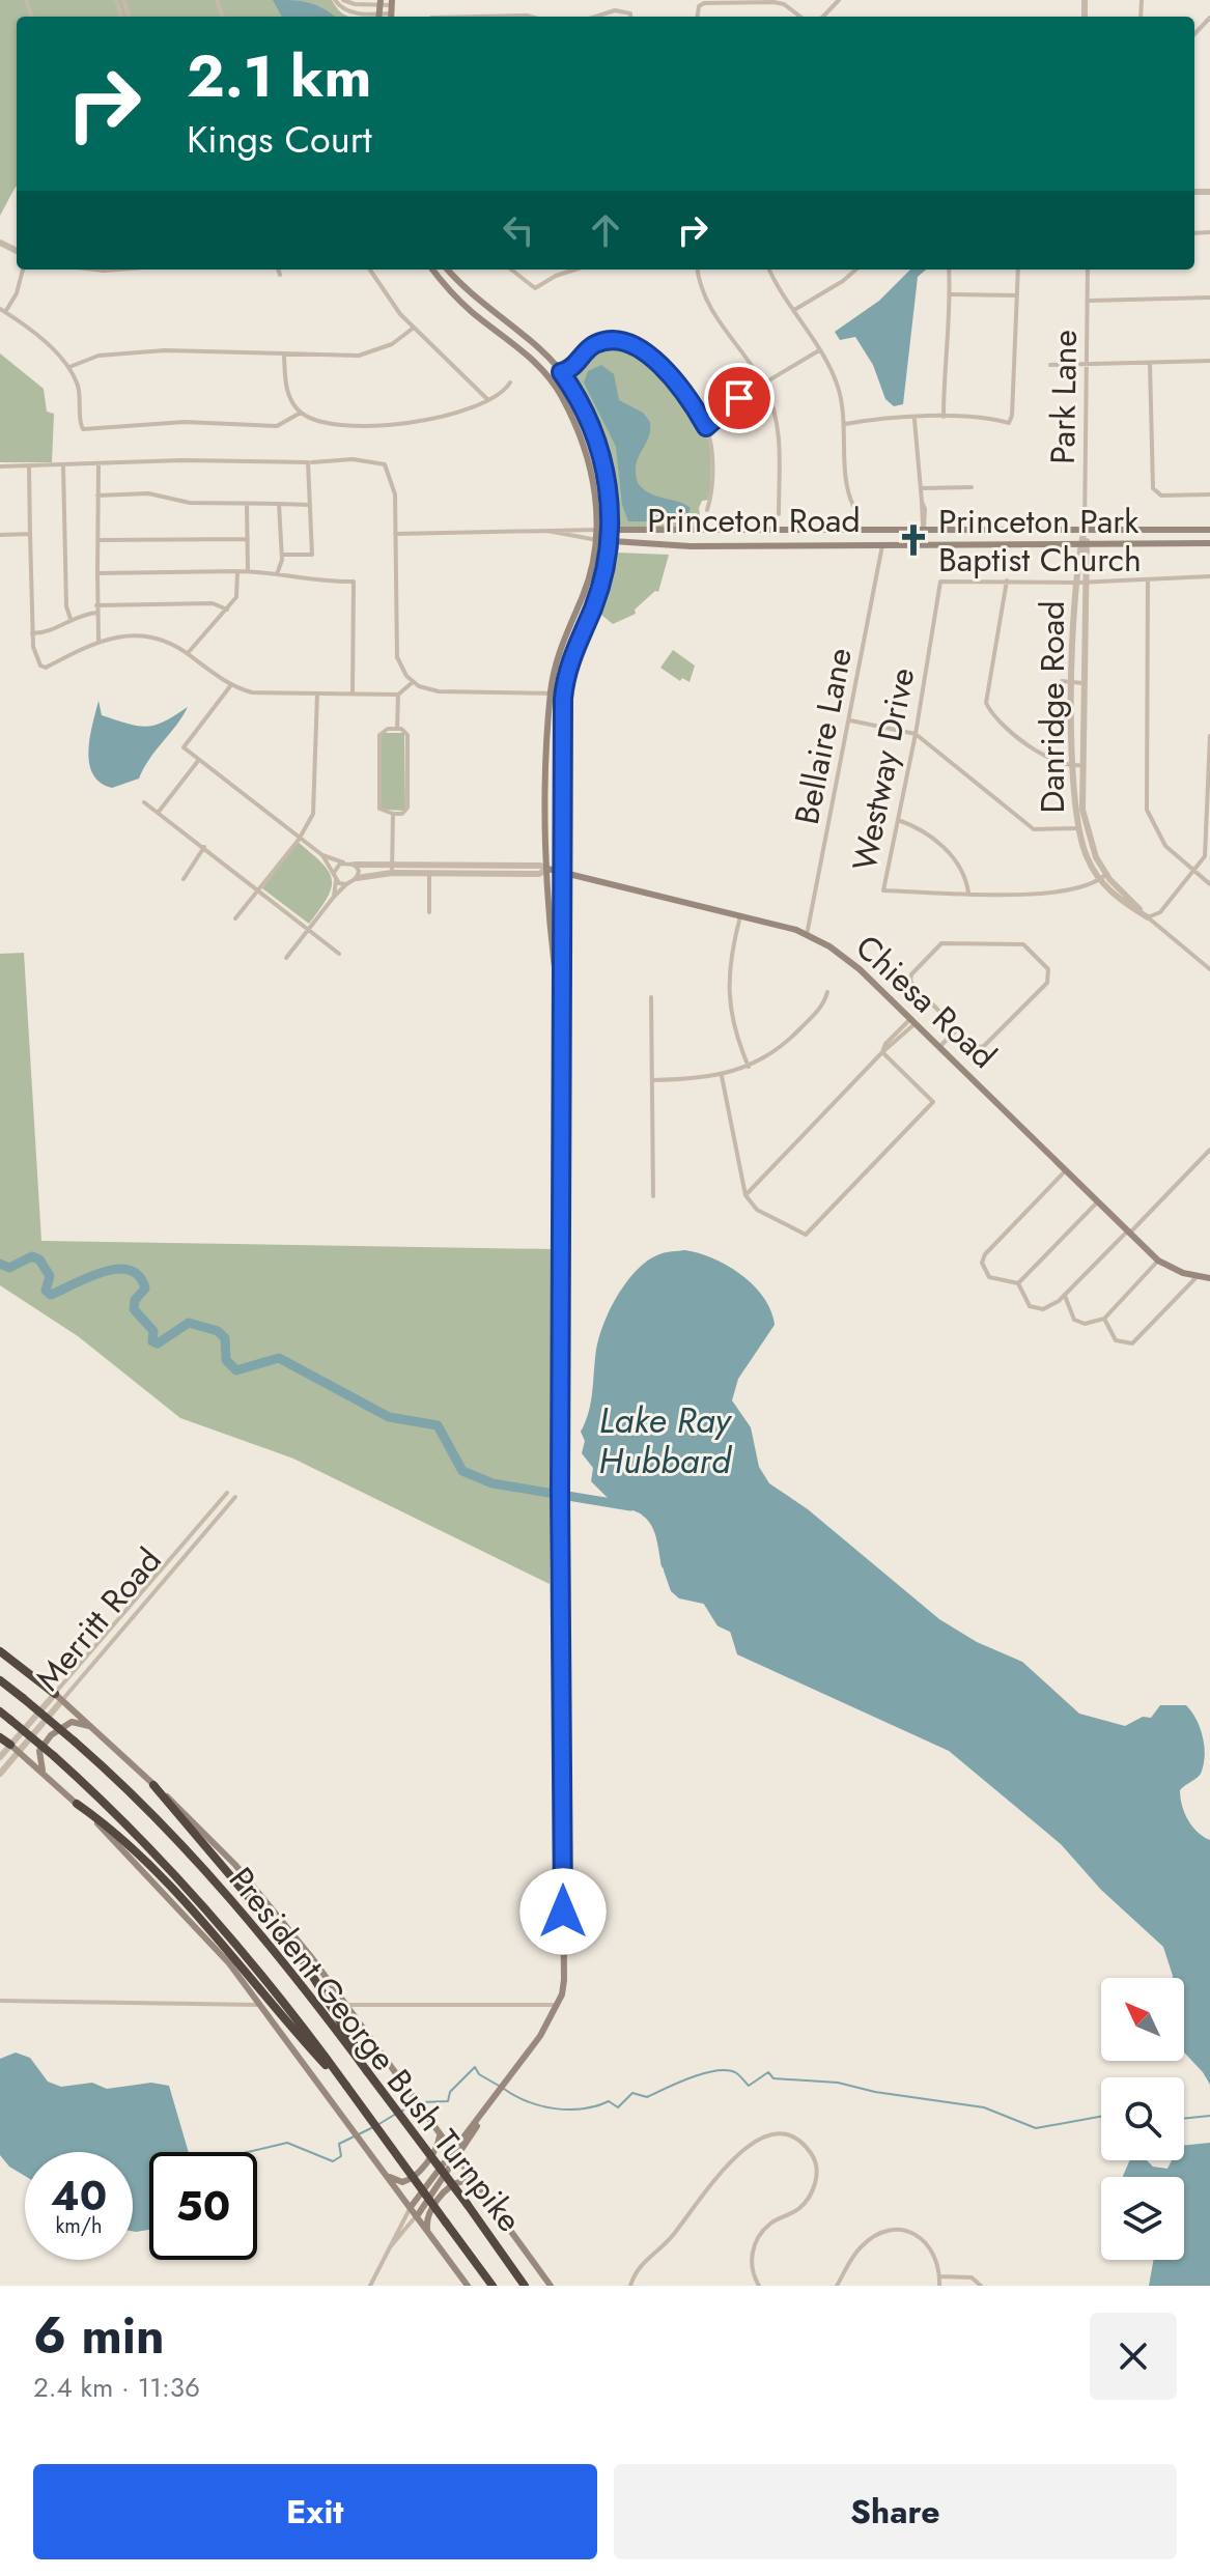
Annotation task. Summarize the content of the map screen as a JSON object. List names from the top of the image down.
{
  "streets": {
    "highway": ["President George Bush Turnpike"],
    "main road": ["Princeton Road", "Chiesa Road"],
    "street": [
      "Park Lane",
      "Danridge Road",
      "Bellaire Lane",
      "Westway Drive",
      "Merritt Road"
    ]
  },
  "crossings": [
    ["Park Lane", "Princeton Road"],
    ["Park Lane", "Danridge Road"],
    ["Princeton Road", "Danridge Road"],
    ["Princeton Road", "Bellaire Lane"],
    ["Danridge Road", "Westway Drive"],
    ["Bellaire Lane", "Chiesa Road"]
  ],
  "water": ["Lake Ray Hubbard"],
  "places": {
    "church": ["Princeton Park Baptist Church"]
  },
  "north": "top left",
  "page": {
    "turn": ["2.1 km", "Kings Court"],
    "speed": "40 km/h",
    "limit": "50",
    "heading": ["6 min", "2.4 km · 11:36"],
    "buttons": ["Exit", "Share"]
  }
}
